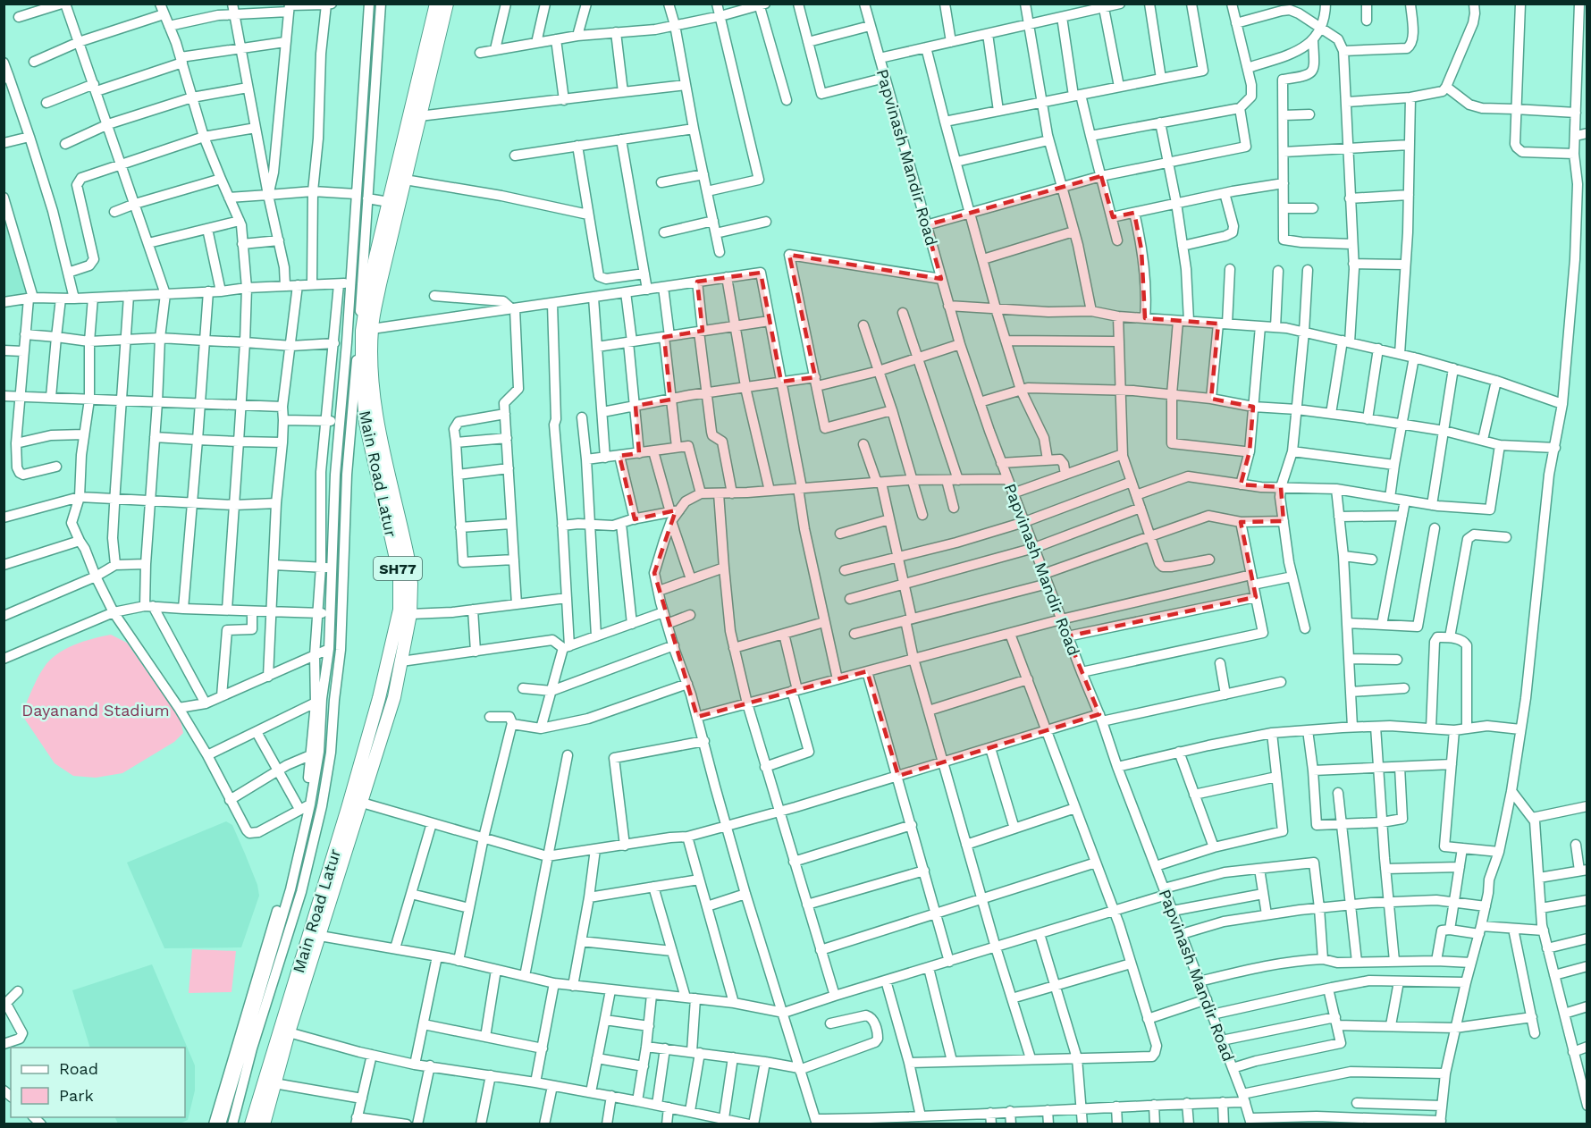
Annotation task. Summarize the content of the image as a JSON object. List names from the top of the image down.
{
  "streets": {
    "main road": ["Main Road Latur", "SH77"],
    "street": ["Papvinash Mandir Road"]
  },
  "parks": ["Dayanand Stadium"],
  "legend": ["Road", "Park"]
}
